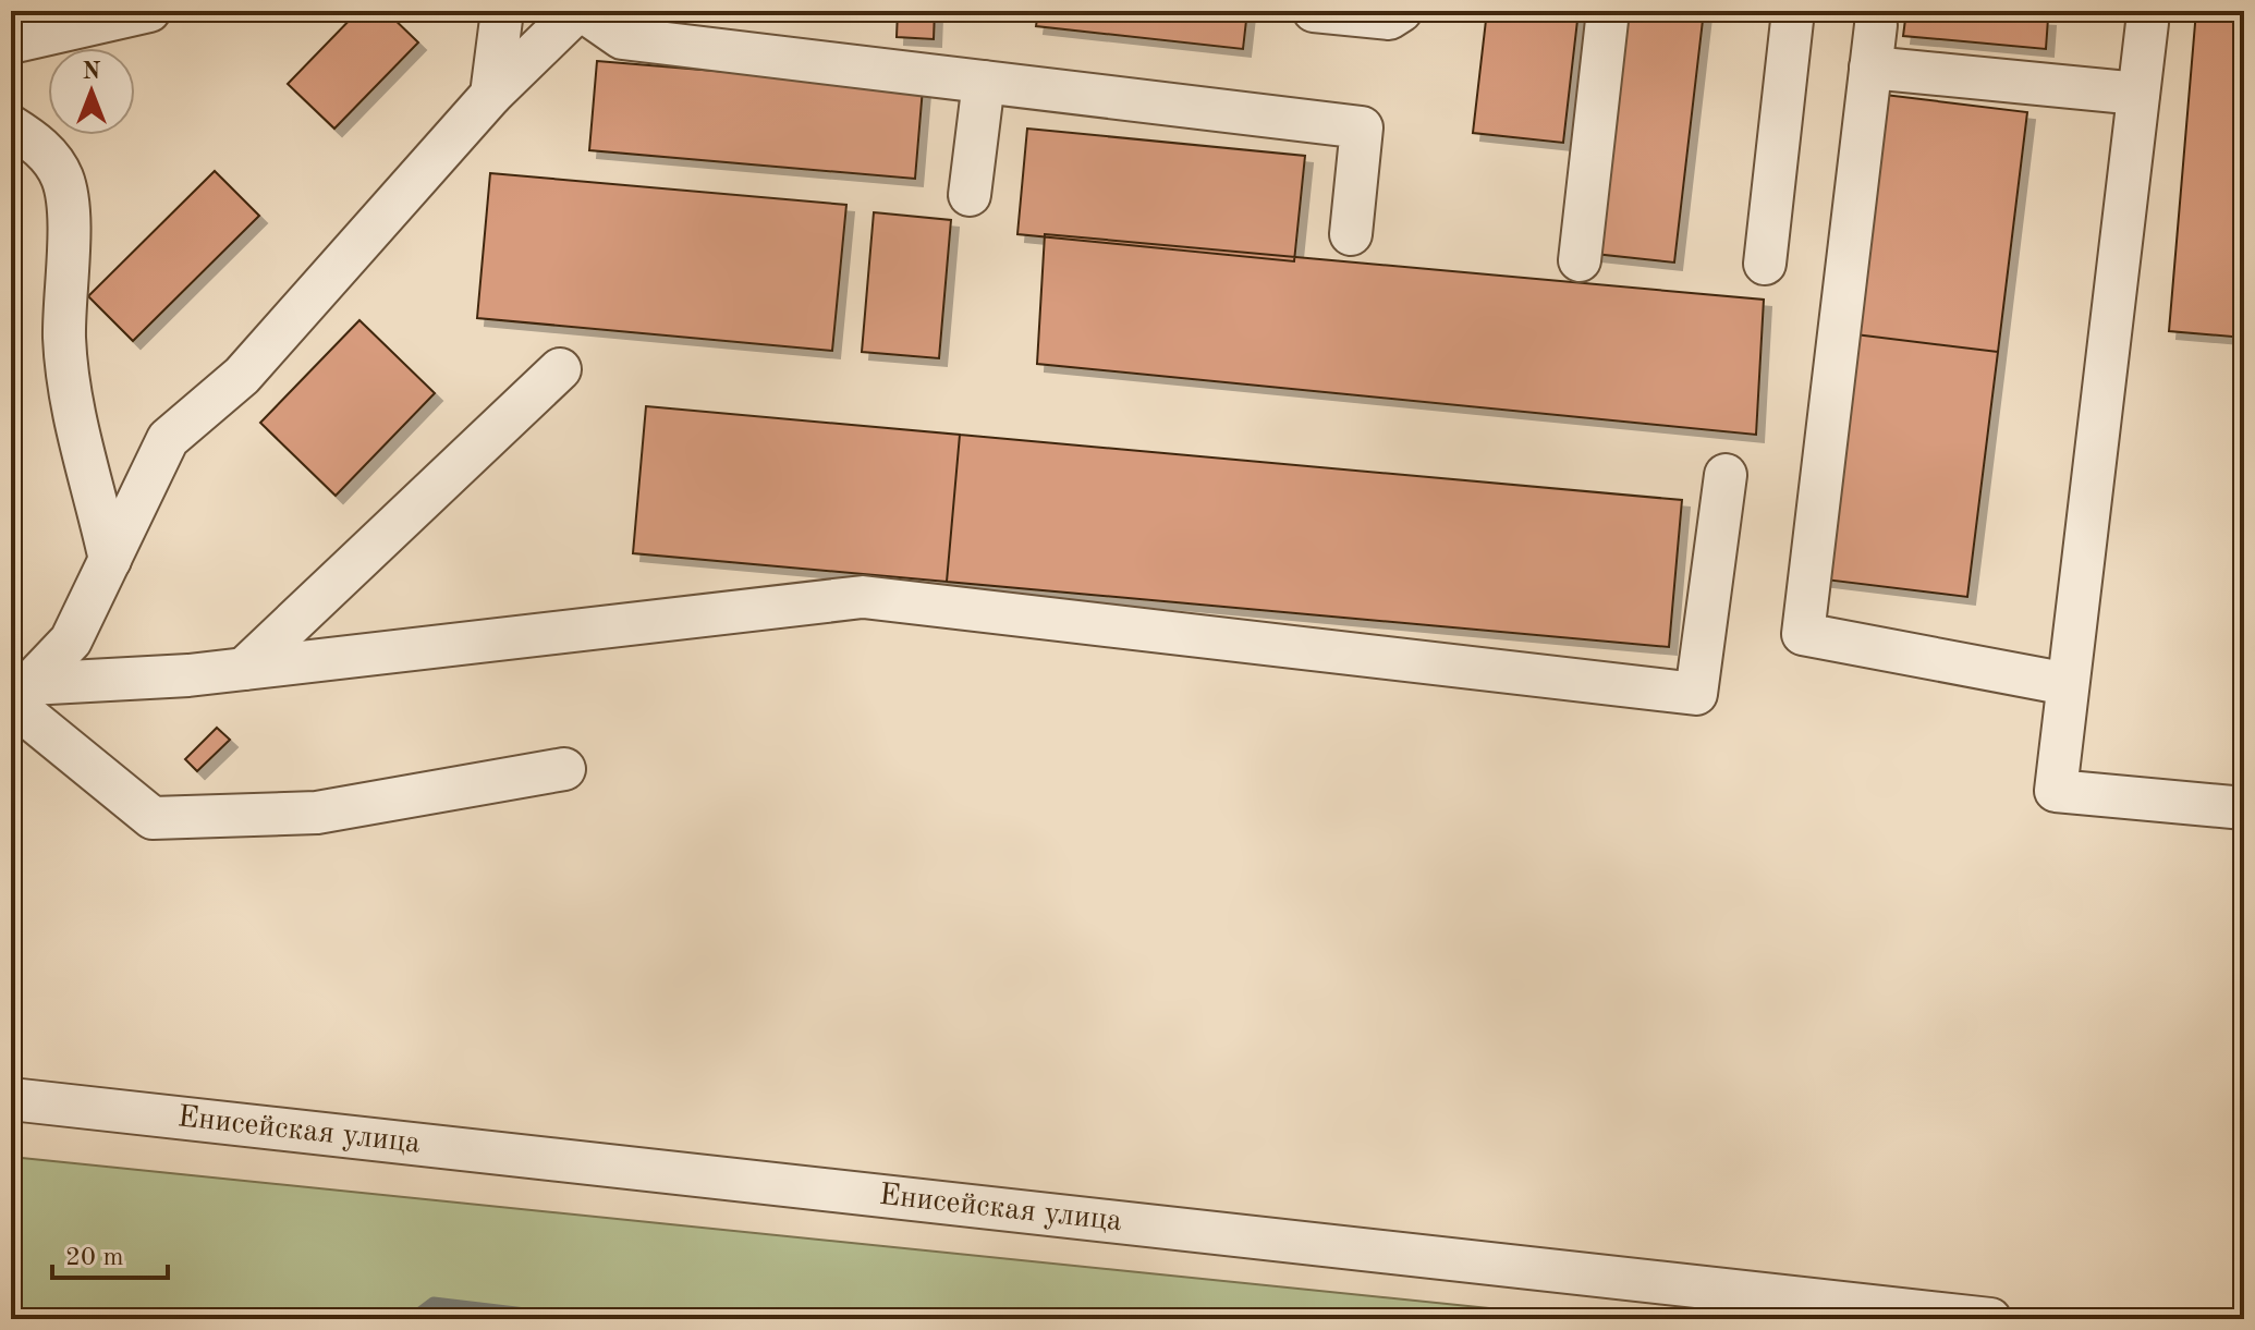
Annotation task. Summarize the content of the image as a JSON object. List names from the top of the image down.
{
  "streets": {
    "street": ["Енисейская улица"]
  },
  "scale_bar": "20 m",
  "north": "top"
}
